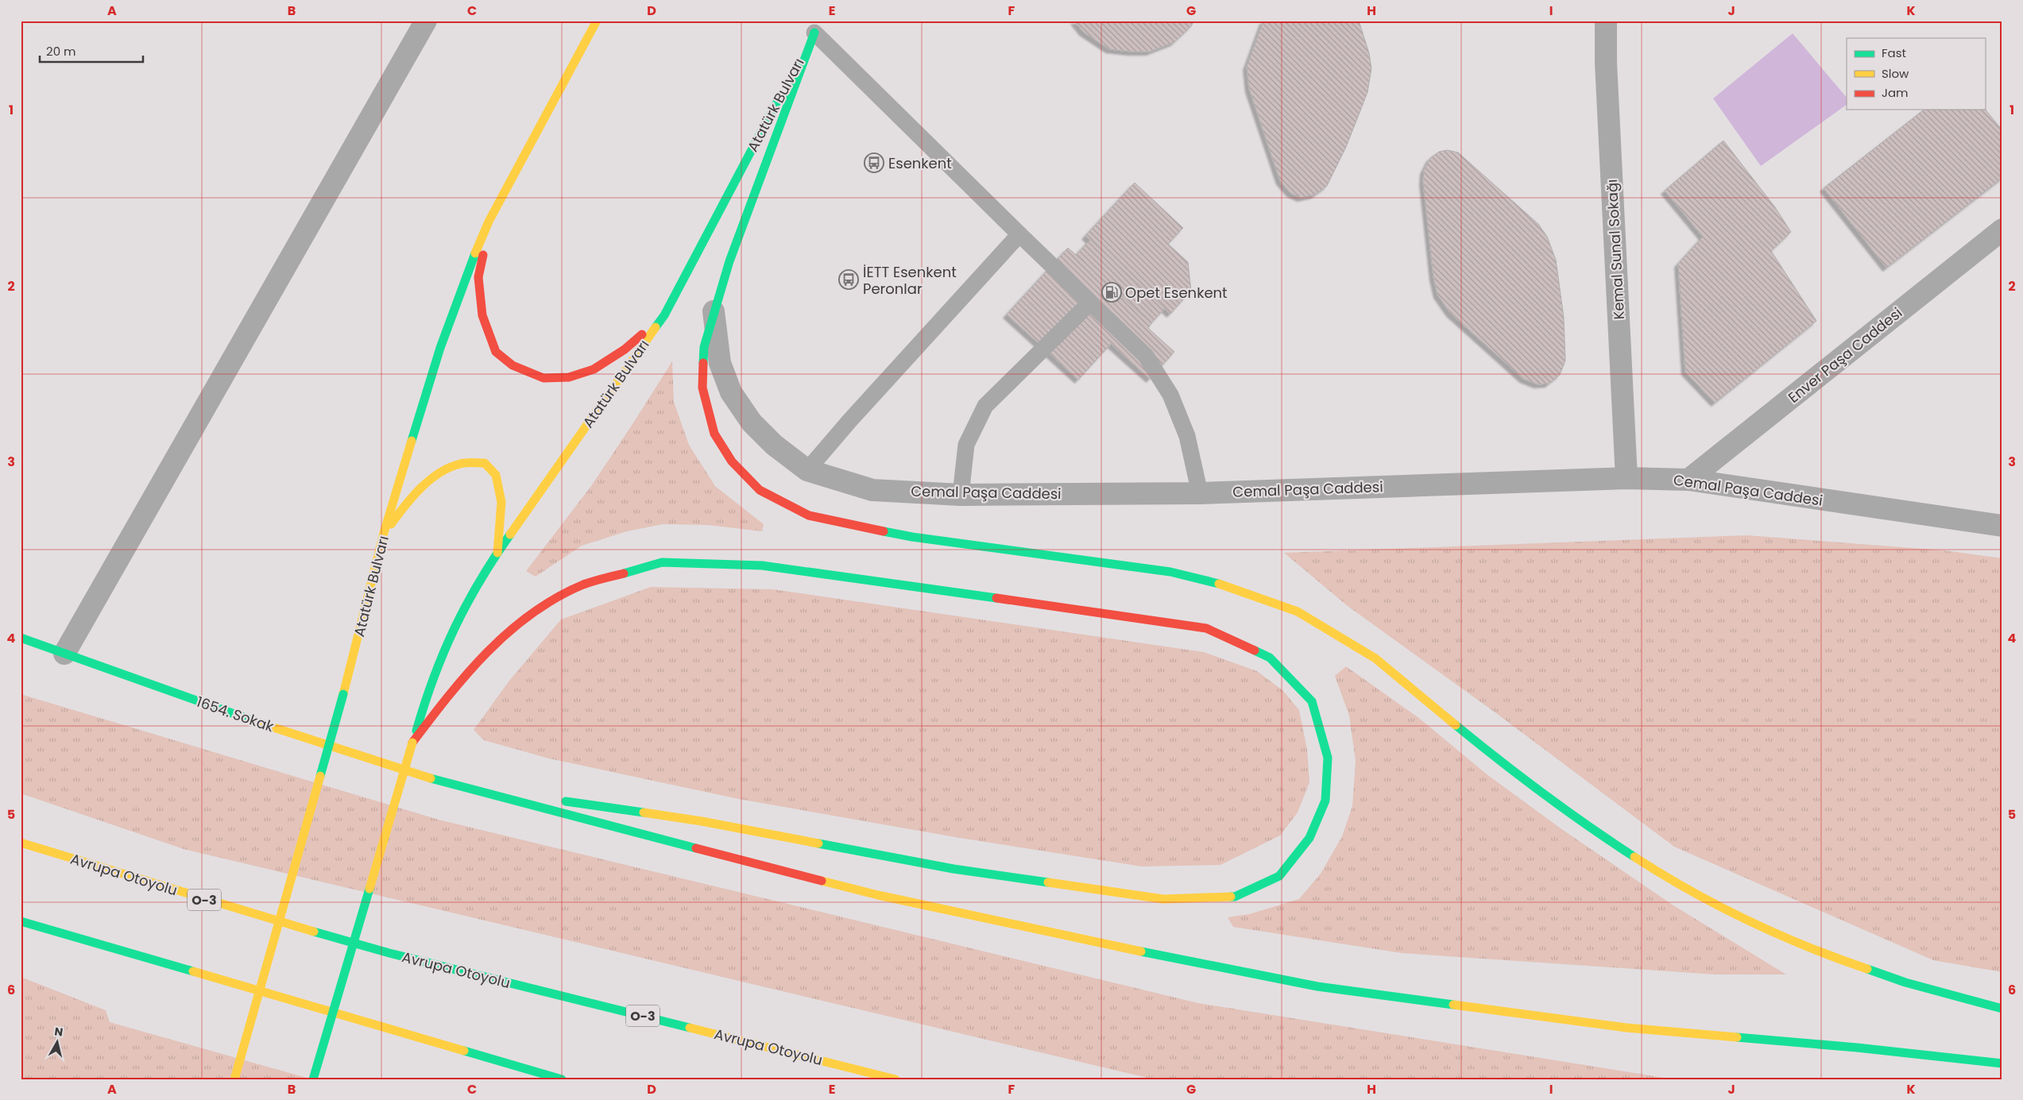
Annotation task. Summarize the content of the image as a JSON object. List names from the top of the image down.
{
  "streets": {
    "main road": [
      "Atatürk Bulvarı",
      "1654. Sokak",
      "Avrupa Otoyolu",
      "O-3"
    ],
    "street": ["Kemal Sunal Sokağı", "Enver Paşa Caddesi", "Cemal Paşa Caddesi"]
  },
  "crossings": [
    ["Kemal Sunal Sokağı", "Cemal Paşa Caddesi"],
    ["Enver Paşa Caddesi", "Cemal Paşa Caddesi"]
  ],
  "places": {
    "bus stop": ["Esenkent", "İETT Esenkent Peronlar"],
    "fuel station": ["Opet Esenkent"]
  },
  "legend": ["Fast", "Slow", "Jam"],
  "scale_bar": "20 m",
  "north": "top",
  "grid": {
    "columns": [
      "A",
      "B",
      "C",
      "D",
      "E",
      "F",
      "G",
      "H",
      "I",
      "J",
      "K"
    ],
    "rows": [
      "1",
      "2",
      "3",
      "4",
      "5",
      "6"
    ]
  }
}
